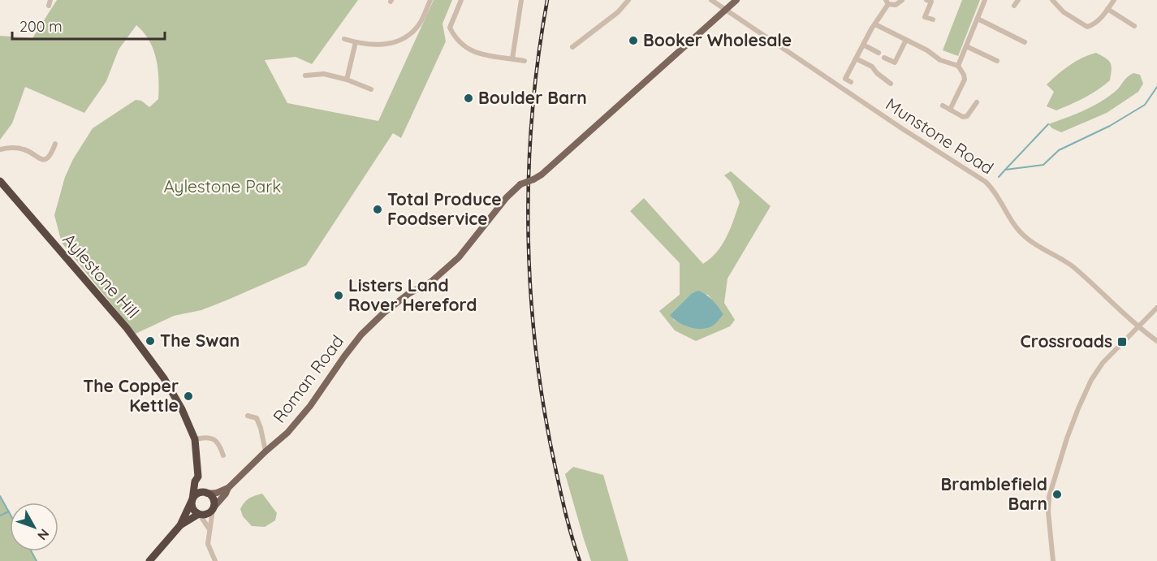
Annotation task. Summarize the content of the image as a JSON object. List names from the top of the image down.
{
  "streets": {
    "highway": ["Aylestone Hill"],
    "main road": ["Roman Road"],
    "street": ["Munstone Road"]
  },
  "crossings": [
    ["Munstone Road", "Roman Road"],
    ["Aylestone Hill", "Roman Road"]
  ],
  "parks": ["Aylestone Park"],
  "places": {
    "other": [
      "Booker Wholesale",
      "Boulder Barn",
      "Total Produce Foodservice",
      "Listers Land Rover Hereford",
      "The Swan",
      "The Copper Kettle",
      "Bramblefield Barn"
    ],
    "transit": ["Crossroads"]
  },
  "scale_bar": "200 m",
  "north": "bottom right"
}
